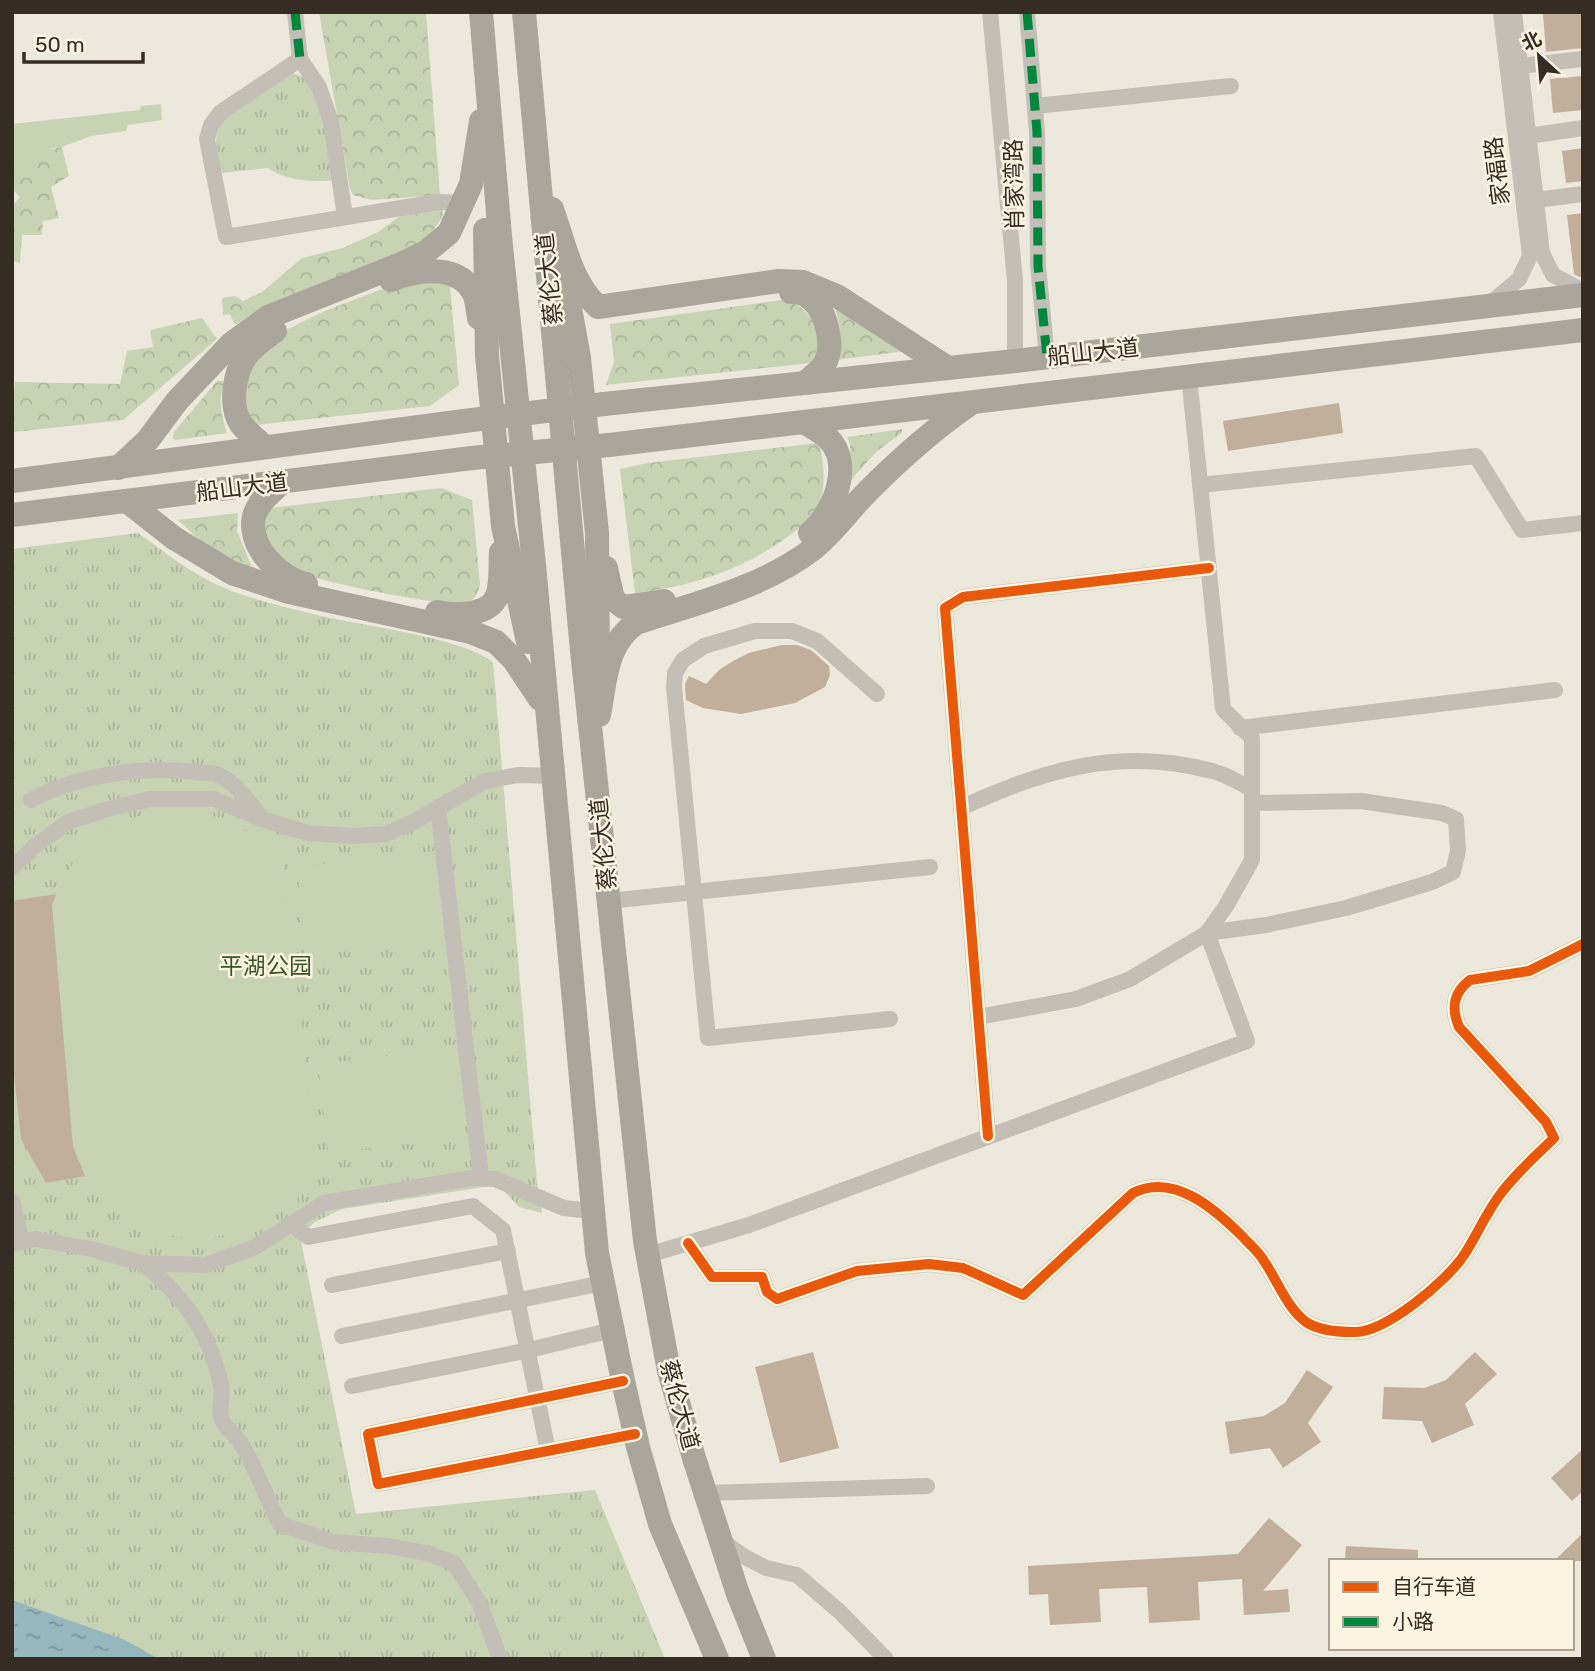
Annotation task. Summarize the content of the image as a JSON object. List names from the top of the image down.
{
  "streets": {
    "highway": ["蔡伦大道", "船山大道"],
    "street": ["家福路", "肖家湾路"]
  },
  "crossings": [
    ["家福路", "船山大道"],
    ["肖家湾路", "船山大道"]
  ],
  "parks": ["平湖公园"],
  "legend": ["自行车道", "小路"],
  "scale_bar": "50 m",
  "north": "top left"
}
